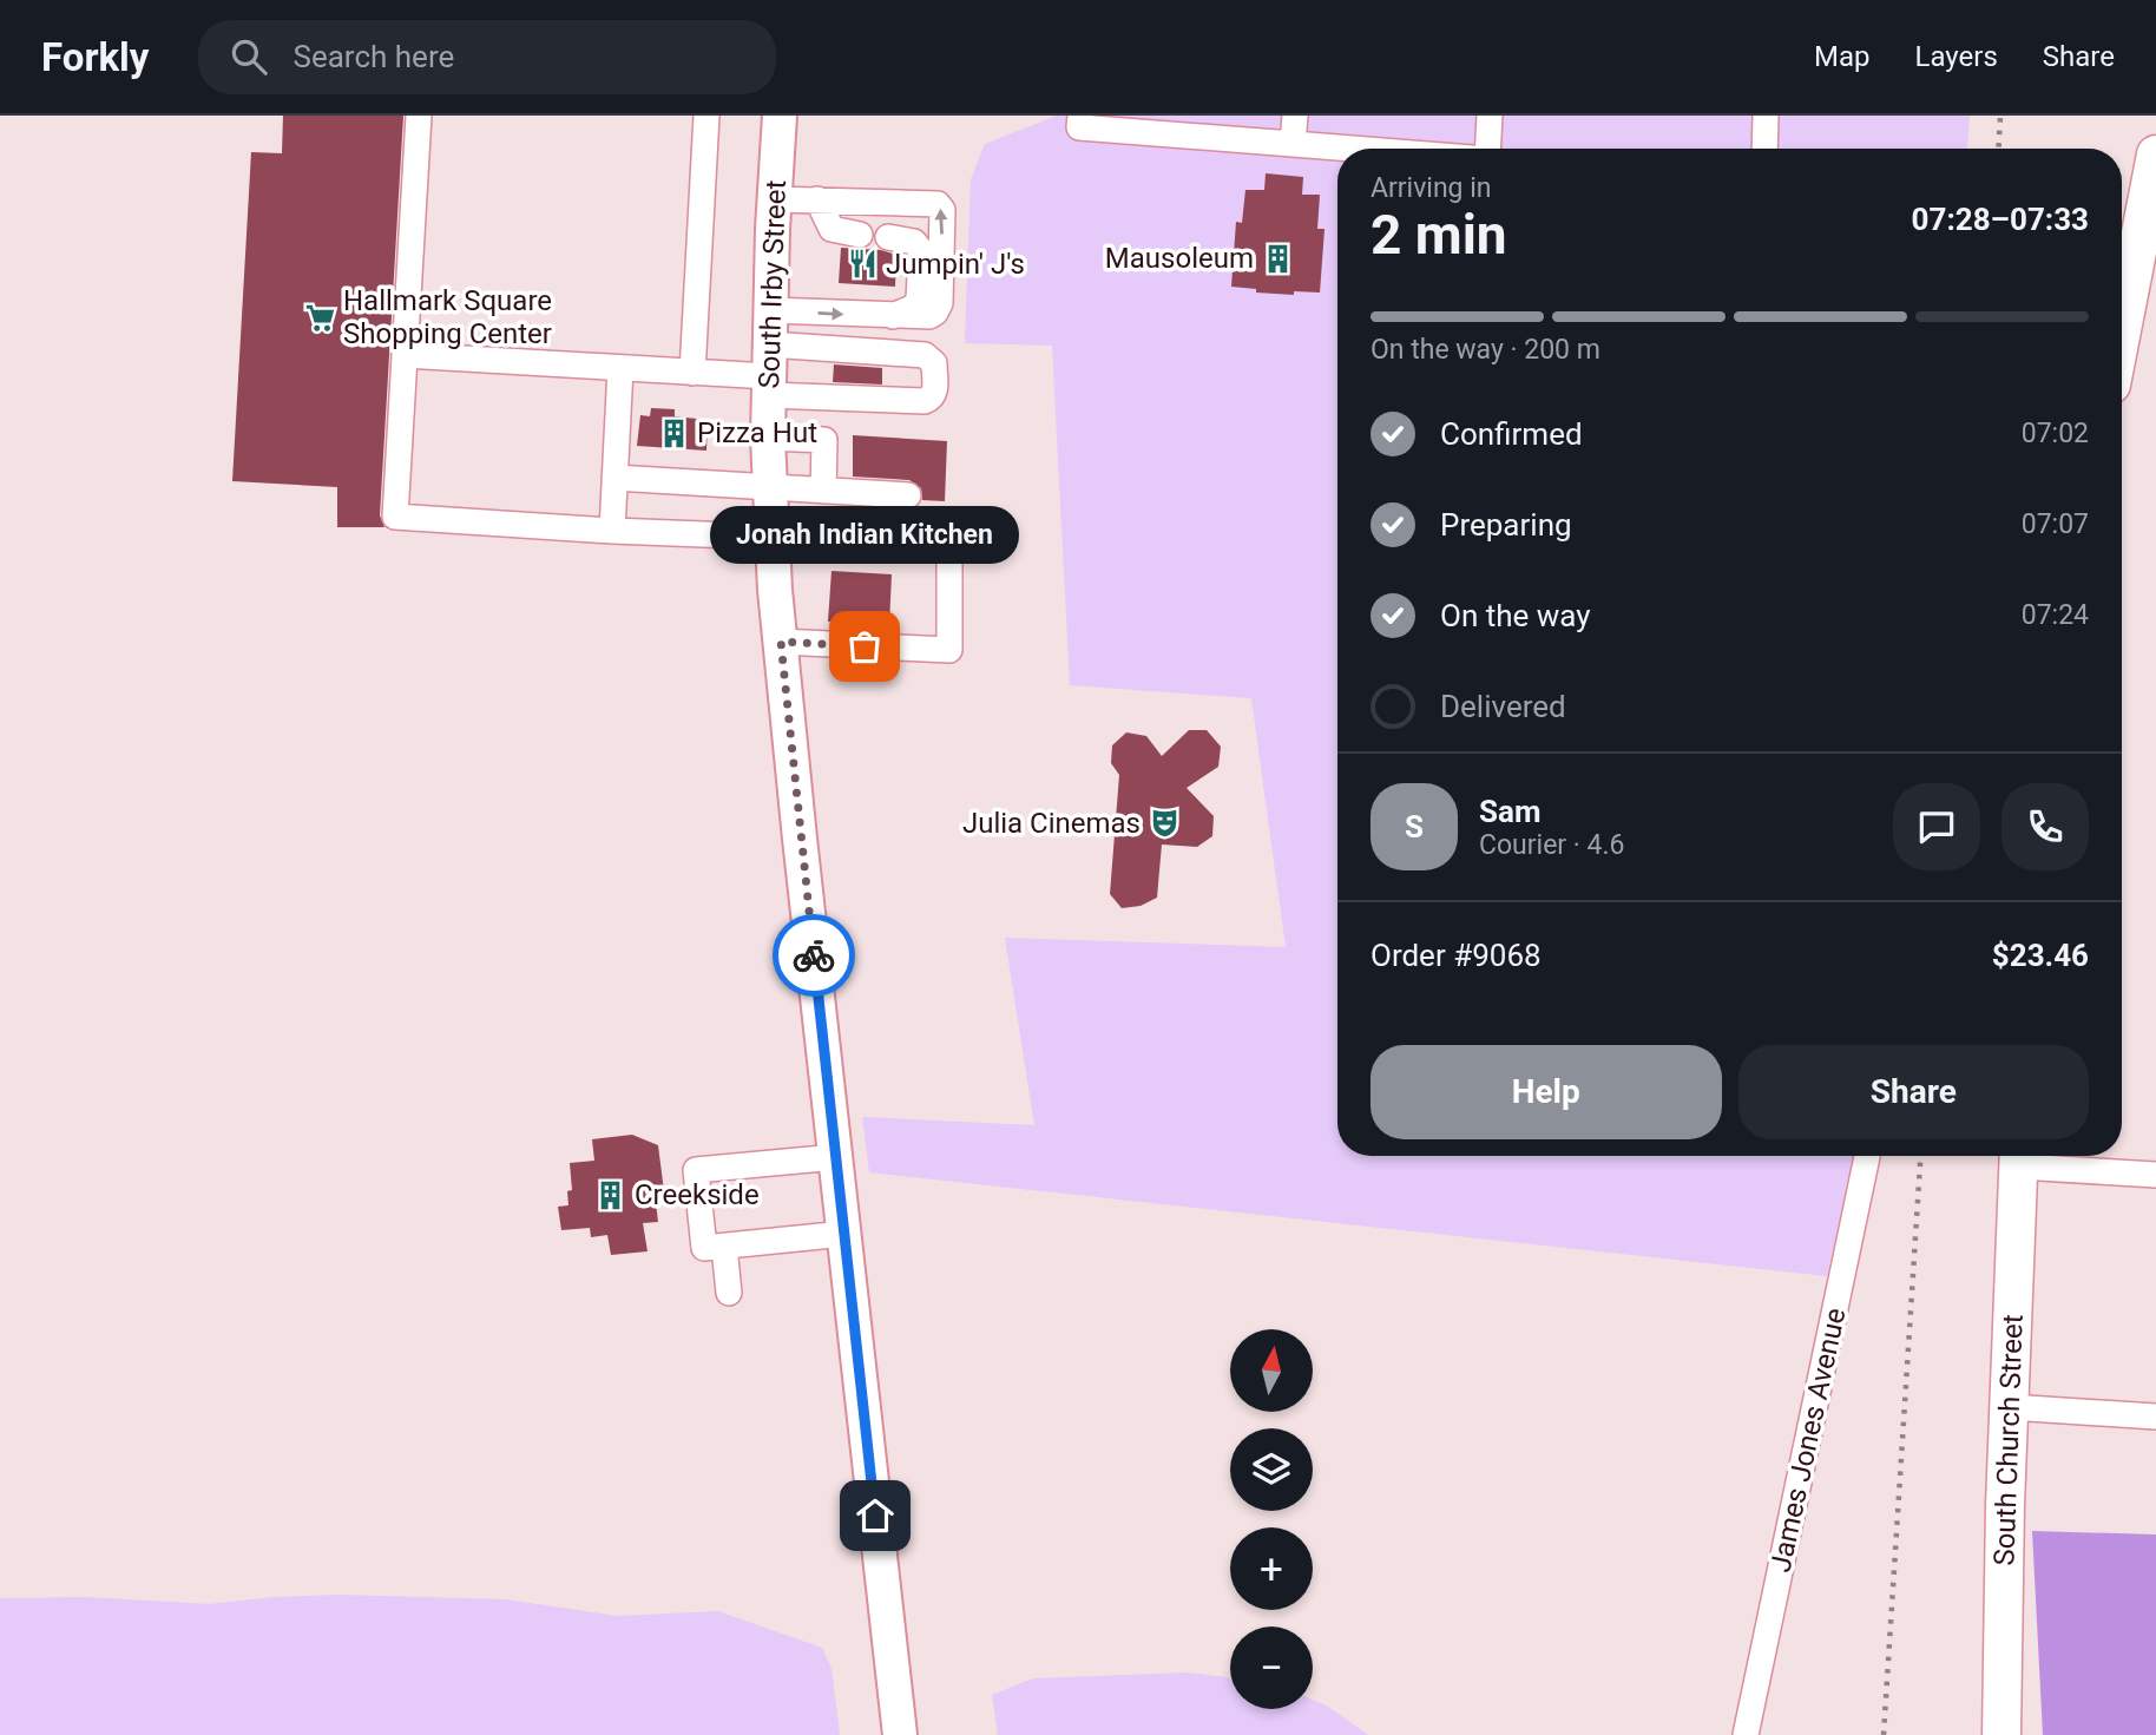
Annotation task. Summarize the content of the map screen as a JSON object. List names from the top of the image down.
{
  "streets": {
    "highway": ["South Church Street"],
    "main road": ["South Irby Street"],
    "street": ["James Jones Avenue"]
  },
  "places": {
    "building": ["Mausoleum", "Pizza Hut", "Creekside"],
    "restaurant": ["Jumpin' J's"],
    "supermarket": ["Hallmark Square Shopping Center"],
    "other": ["Jonah Indian Kitchen"],
    "theatre": ["Julia Cinemas"]
  },
  "north": "top",
  "page": {
    "header": "Forkly",
    "search": "Search here",
    "nav": ["Map", "Layers", "Share"],
    "heading": ["2 min", "Arriving in", "07:28–07:33"],
    "panel": [
      "Sam",
      "Courier · 4.6",
      "Order #9068",
      "$23.46"
    ],
    "bar": "On the way · 200 m",
    "list": [
      ["Confirmed", "07:02"],
      ["Preparing", "07:07"],
      ["On the way", "07:24"],
      "Delivered"
    ],
    "bubble": "Jonah Indian Kitchen",
    "round": "S",
    "buttons": ["Help", "Share"],
    "map_buttons": ["+", "−"]
  }
}
